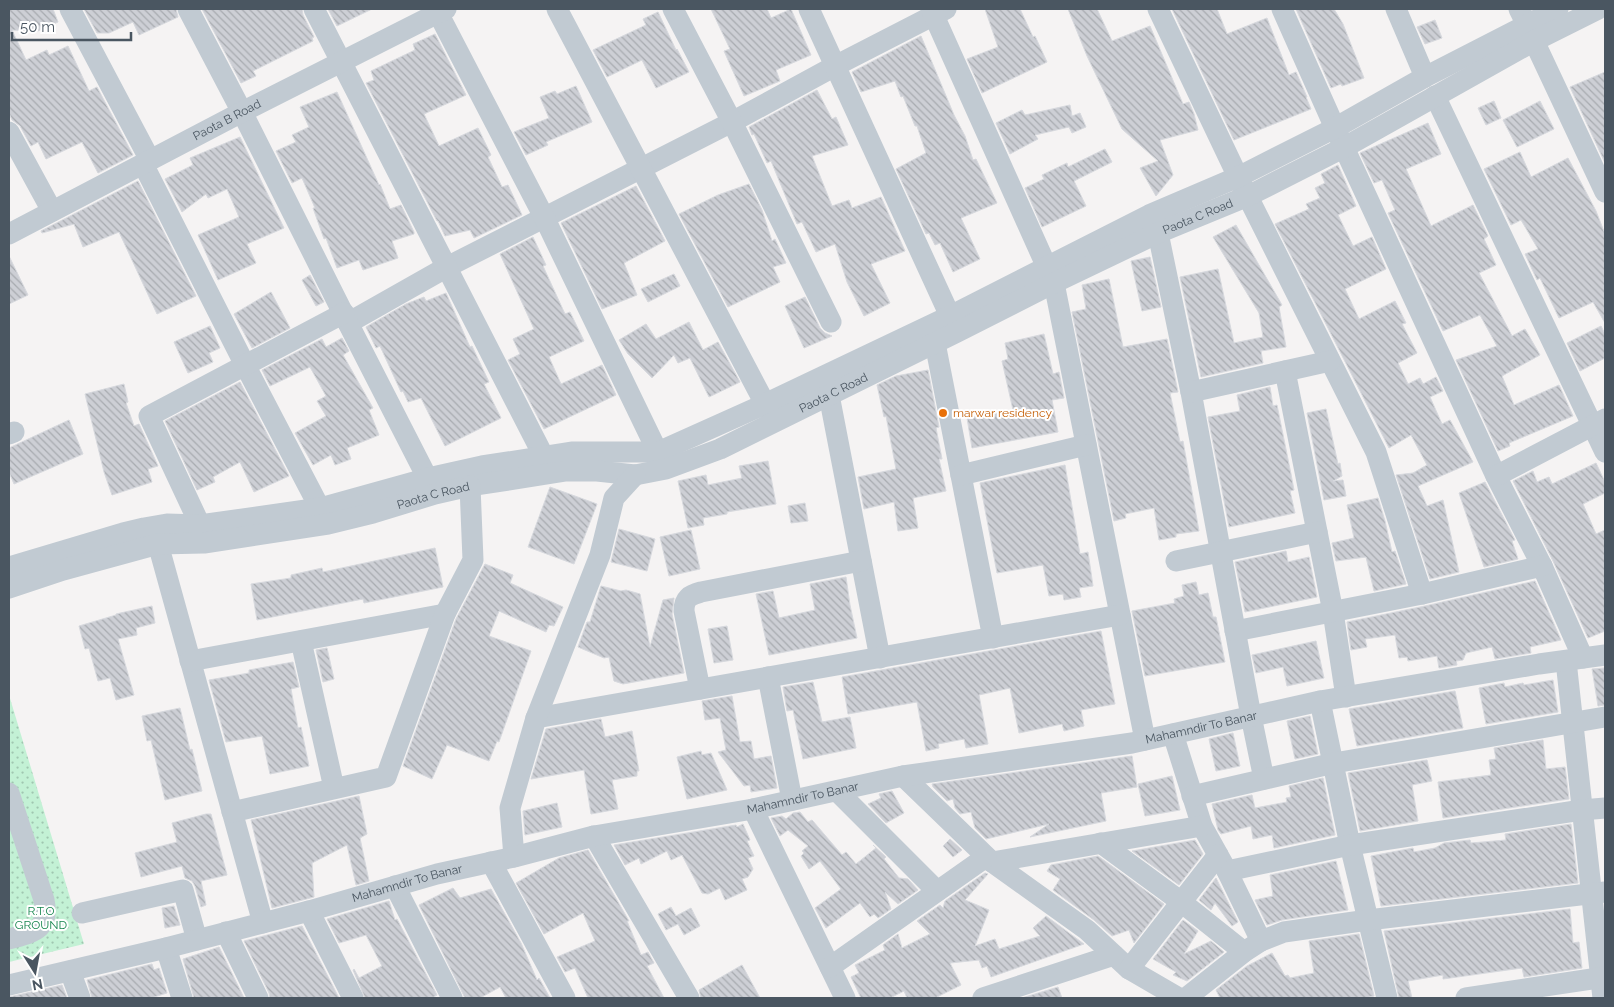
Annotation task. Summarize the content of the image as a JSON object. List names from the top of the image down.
{
  "streets": {
    "street": ["Paota B Road", "Paota C Road", "Mahamndir To Banar"]
  },
  "parks": ["R.T.O GROUND"],
  "places": ["marwar residency"],
  "scale_bar": "50 m",
  "north": "bottom"
}
